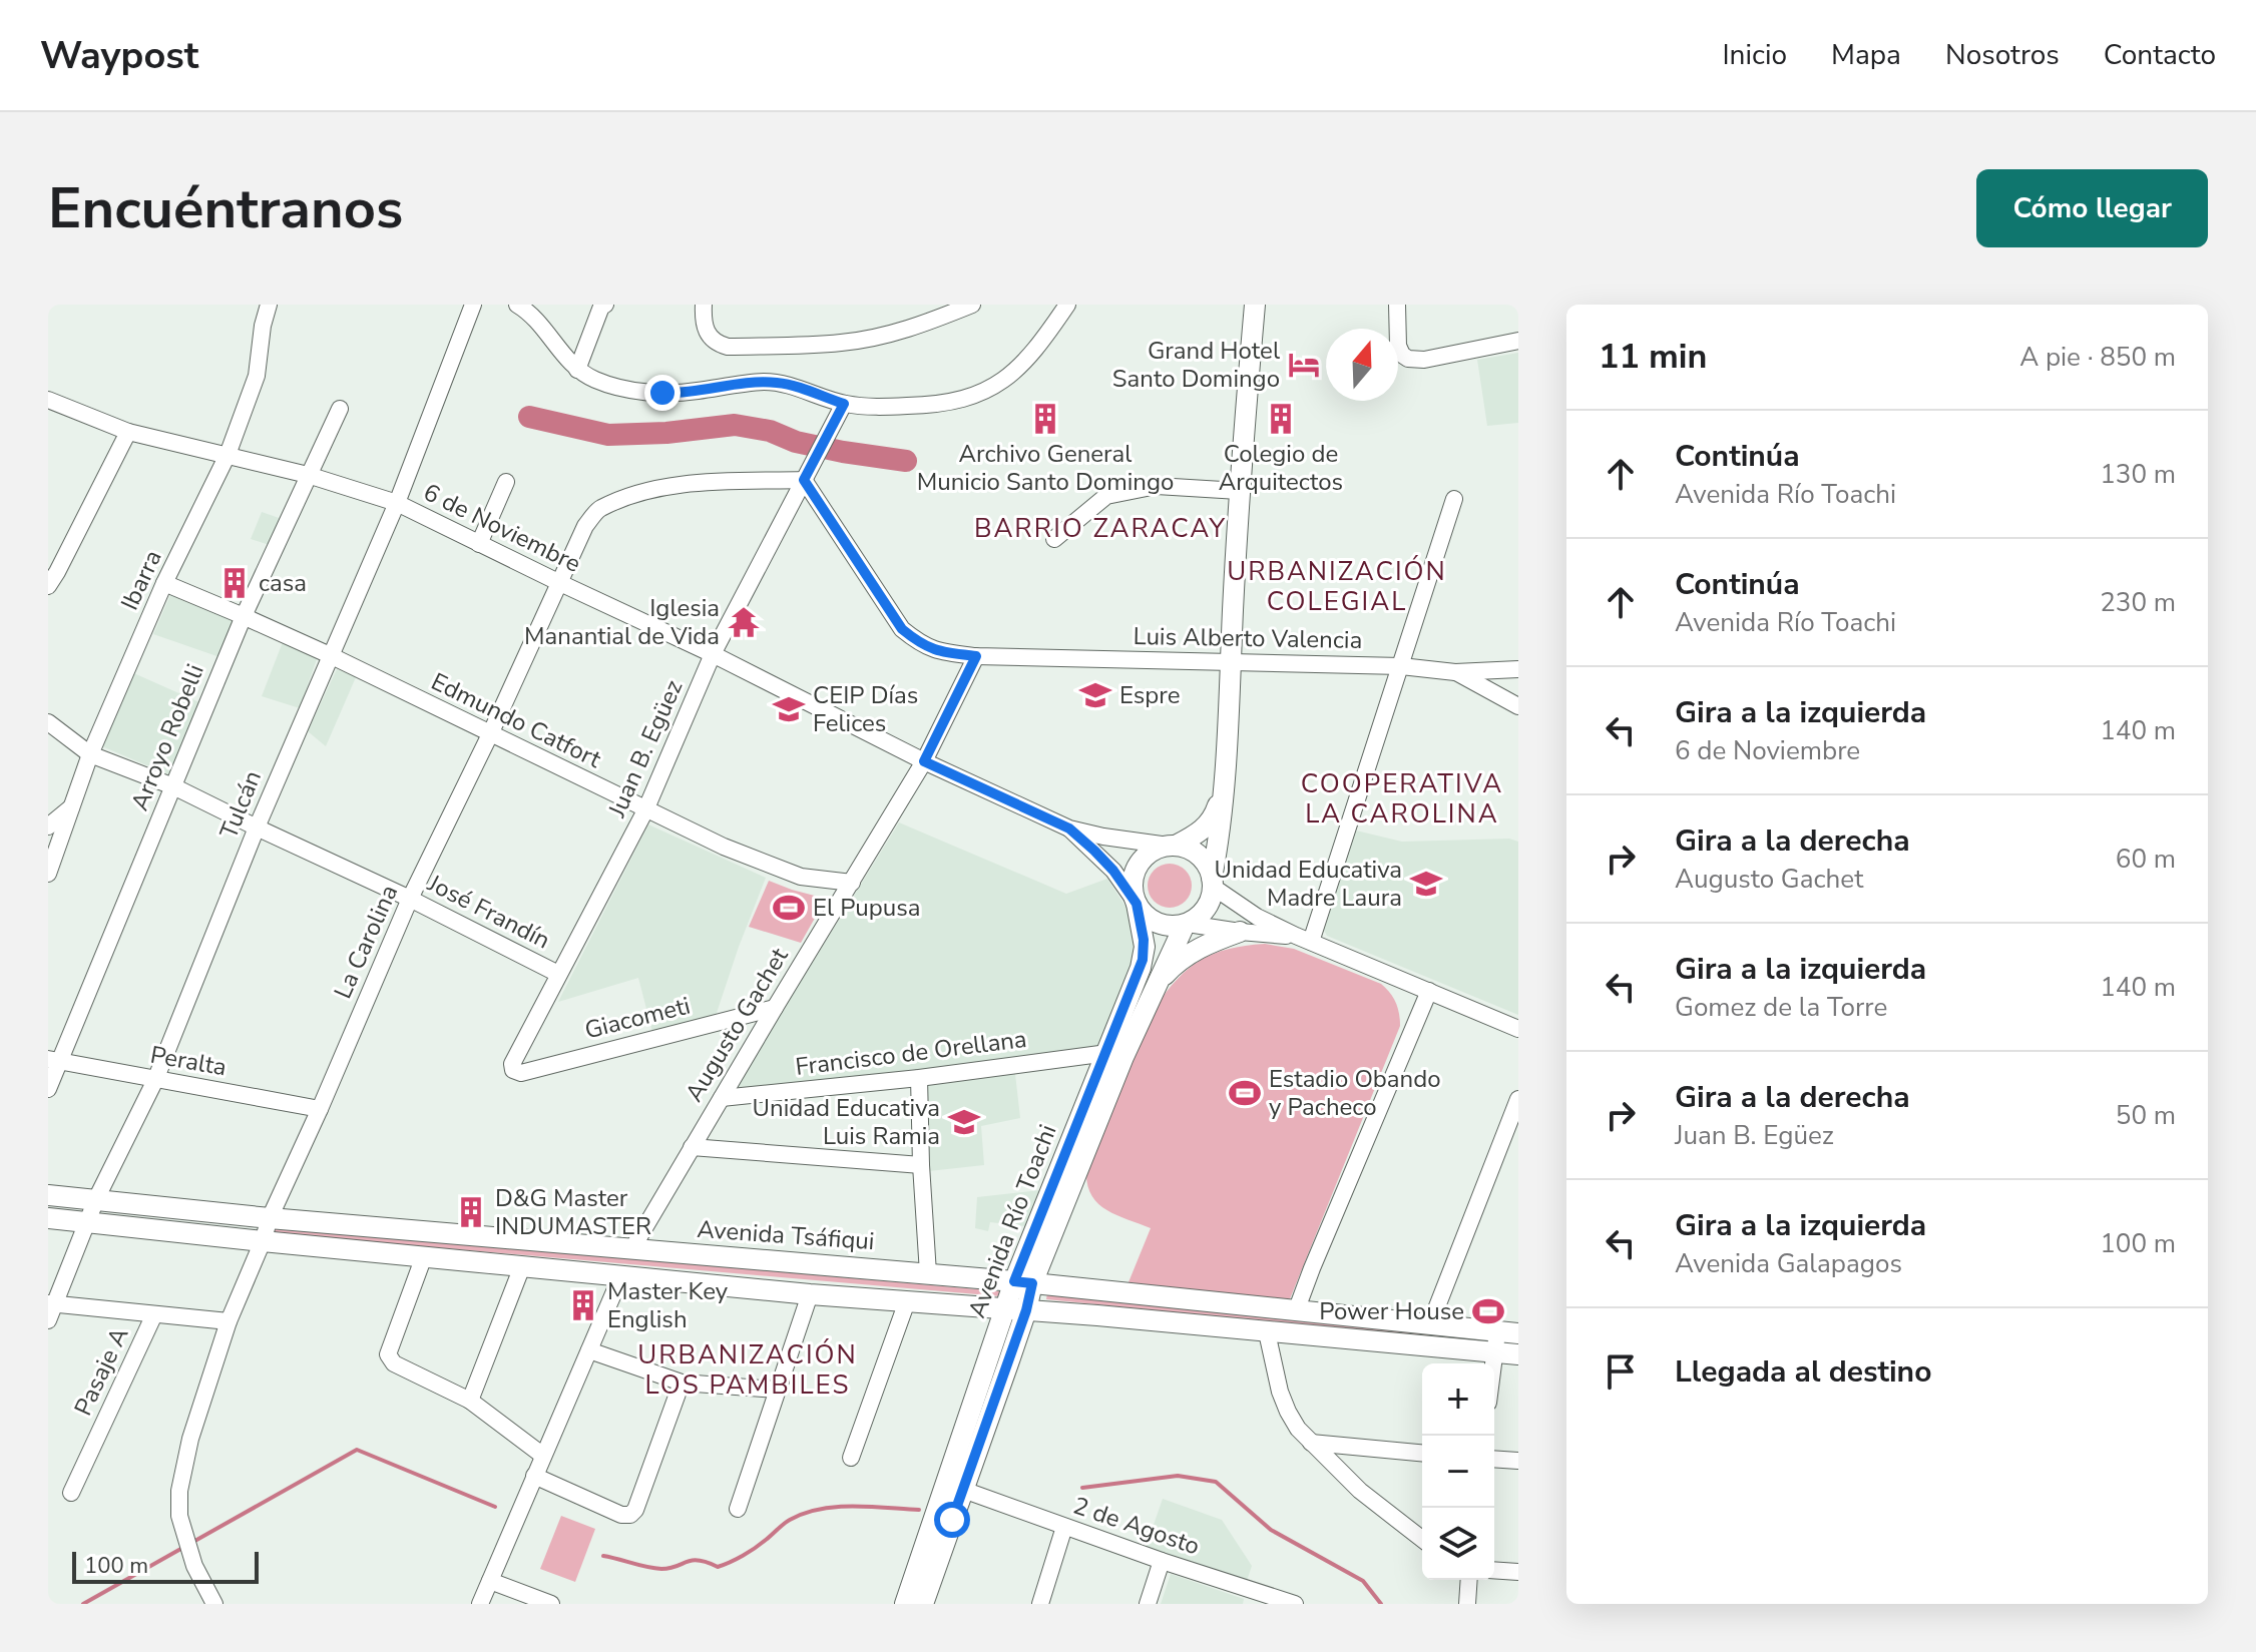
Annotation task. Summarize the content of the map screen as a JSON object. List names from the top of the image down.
{
  "streets": {
    "main road": ["Avenida Río Toachi", "Avenida Tsáfiqui"],
    "street": [
      "6 de Noviembre",
      "Ibarra",
      "Luis Alberto Valencia",
      "Edmundo Catfort",
      "Arroyo Robelli",
      "Juan B. Egüez",
      "Tulcán",
      "José Frandín",
      "La Carolina",
      "Giacometi",
      "Augusto Gachet",
      "Francisco de Orellana",
      "Peralta",
      "Pasaje A",
      "2 de Agosto"
    ]
  },
  "crossings": [
    ["6 de Noviembre", "Ibarra"],
    ["6 de Noviembre", "Arroyo Robelli"],
    ["6 de Noviembre", "Juan B. Egüez"],
    ["6 de Noviembre", "Tulcán"],
    ["6 de Noviembre", "La Carolina"],
    ["6 de Noviembre", "Augusto Gachet"],
    ["6 de Noviembre", "Avenida Río Toachi"],
    ["Ibarra", "Edmundo Catfort"],
    ["Ibarra", "José Frandín"],
    ["Luis Alberto Valencia", "Juan B. Egüez"],
    ["Luis Alberto Valencia", "La Carolina"],
    ["Luis Alberto Valencia", "Augusto Gachet"],
    ["Edmundo Catfort", "Arroyo Robelli"],
    ["Edmundo Catfort", "Juan B. Egüez"],
    ["Edmundo Catfort", "Tulcán"],
    ["Edmundo Catfort", "La Carolina"],
    ["Edmundo Catfort", "Augusto Gachet"],
    ["Arroyo Robelli", "José Frandín"],
    ["Arroyo Robelli", "Peralta"],
    ["Juan B. Egüez", "José Frandín"],
    ["Juan B. Egüez", "La Carolina"],
    ["Juan B. Egüez", "Giacometi"],
    ["Tulcán", "José Frandín"],
    ["Tulcán", "Peralta"],
    ["Tulcán", "Avenida Tsáfiqui"],
    ["José Frandín", "La Carolina"],
    ["La Carolina", "Peralta"],
    ["La Carolina", "Avenida Tsáfiqui"],
    ["Giacometi", "Augusto Gachet"],
    ["Augusto Gachet", "Francisco de Orellana"],
    ["Augusto Gachet", "Avenida Tsáfiqui"],
    ["Francisco de Orellana", "Avenida Río Toachi"],
    ["Avenida Río Toachi", "Avenida Tsáfiqui"],
    ["Avenida Río Toachi", "2 de Agosto"]
  ],
  "districts": [
    "BARRIO ZARACAY",
    "URBANIZACIÓN COLEGIAL",
    "COOPERATIVA LA CAROLINA",
    "URBANIZACIÓN LOS PAMBILES"
  ],
  "places": {
    "hotel": ["Grand Hotel Santo Domingo"],
    "building": [
      "Archivo General Municio Santo Domingo",
      "Colegio de Arquitectos",
      "casa",
      "D&G Master INDUMASTER",
      "Master Key English"
    ],
    "temple": ["Iglesia Manantial de Vida"],
    "school or university": [
      "Espre",
      "CEIP Días Felices",
      "Unidad Educativa Madre Laura",
      "Unidad Educativa Luis Ramia"
    ],
    "sports": ["El Pupusa", "Estadio Obando y Pacheco", "Power House"]
  },
  "scale_bar": "100 m",
  "north": "top",
  "page": {
    "header": "Waypost",
    "nav": [
      "Inicio",
      "Mapa",
      "Nosotros",
      "Contacto"
    ],
    "buttons": "Cómo llegar",
    "title": "Encuéntranos",
    "heading": ["11 min", "A pie · 850 m"],
    "list": [
      ["Continúa", "Avenida Río Toachi", "130 m"],
      ["Continúa", "Avenida Río Toachi", "230 m"],
      ["Gira a la izquierda", "6 de Noviembre", "140 m"],
      ["Gira a la derecha", "Augusto Gachet", "60 m"],
      ["Gira a la izquierda", "Gomez de la Torre", "140 m"],
      ["Gira a la derecha", "Juan B. Egüez", "50 m"],
      ["Gira a la izquierda", "Avenida Galapagos", "100 m"],
      "Llegada al destino"
    ],
    "map_buttons": ["+", "−"],
    "scale": "100 m"
  }
}
